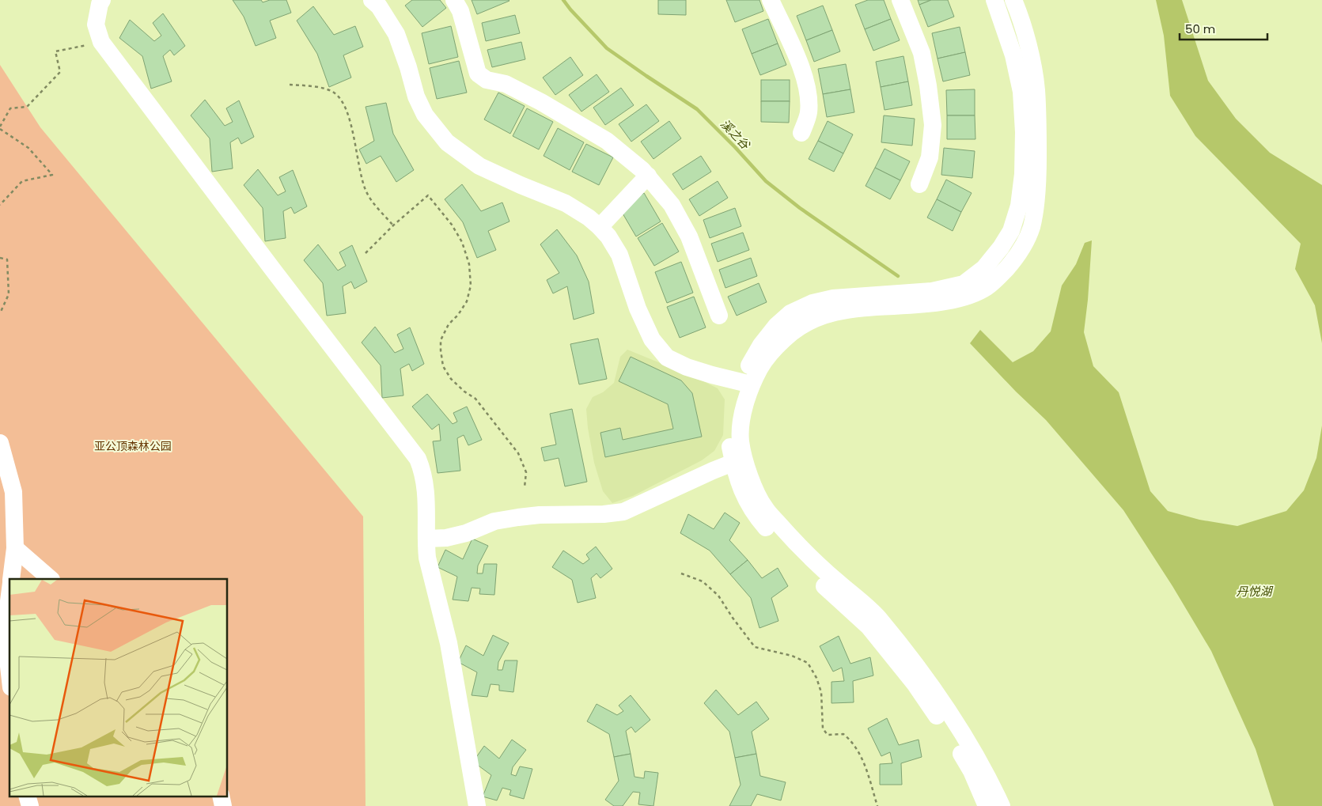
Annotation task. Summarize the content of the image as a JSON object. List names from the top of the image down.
{
  "water": ["溪之谷", "丹悦湖"],
  "parks": ["亚公顶森林公园"],
  "scale_bar": "50 m"
}
